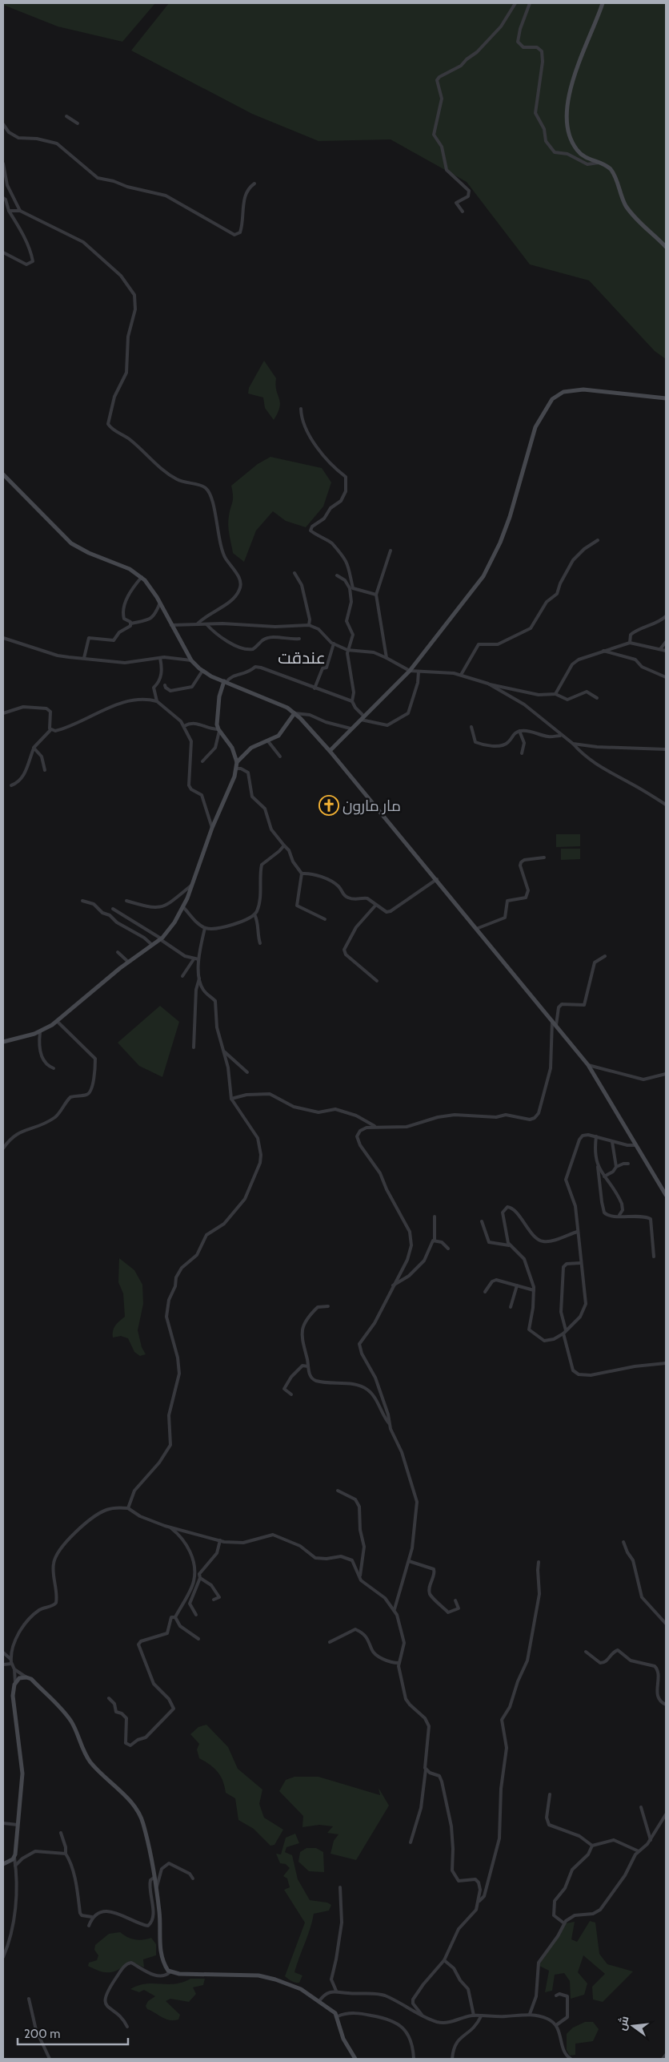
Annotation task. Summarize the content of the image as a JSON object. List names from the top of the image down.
{
  "districts": ["عندقت"],
  "places": {
    "church": ["مار مارون"]
  },
  "scale_bar": "200 m",
  "north": "left"
}
